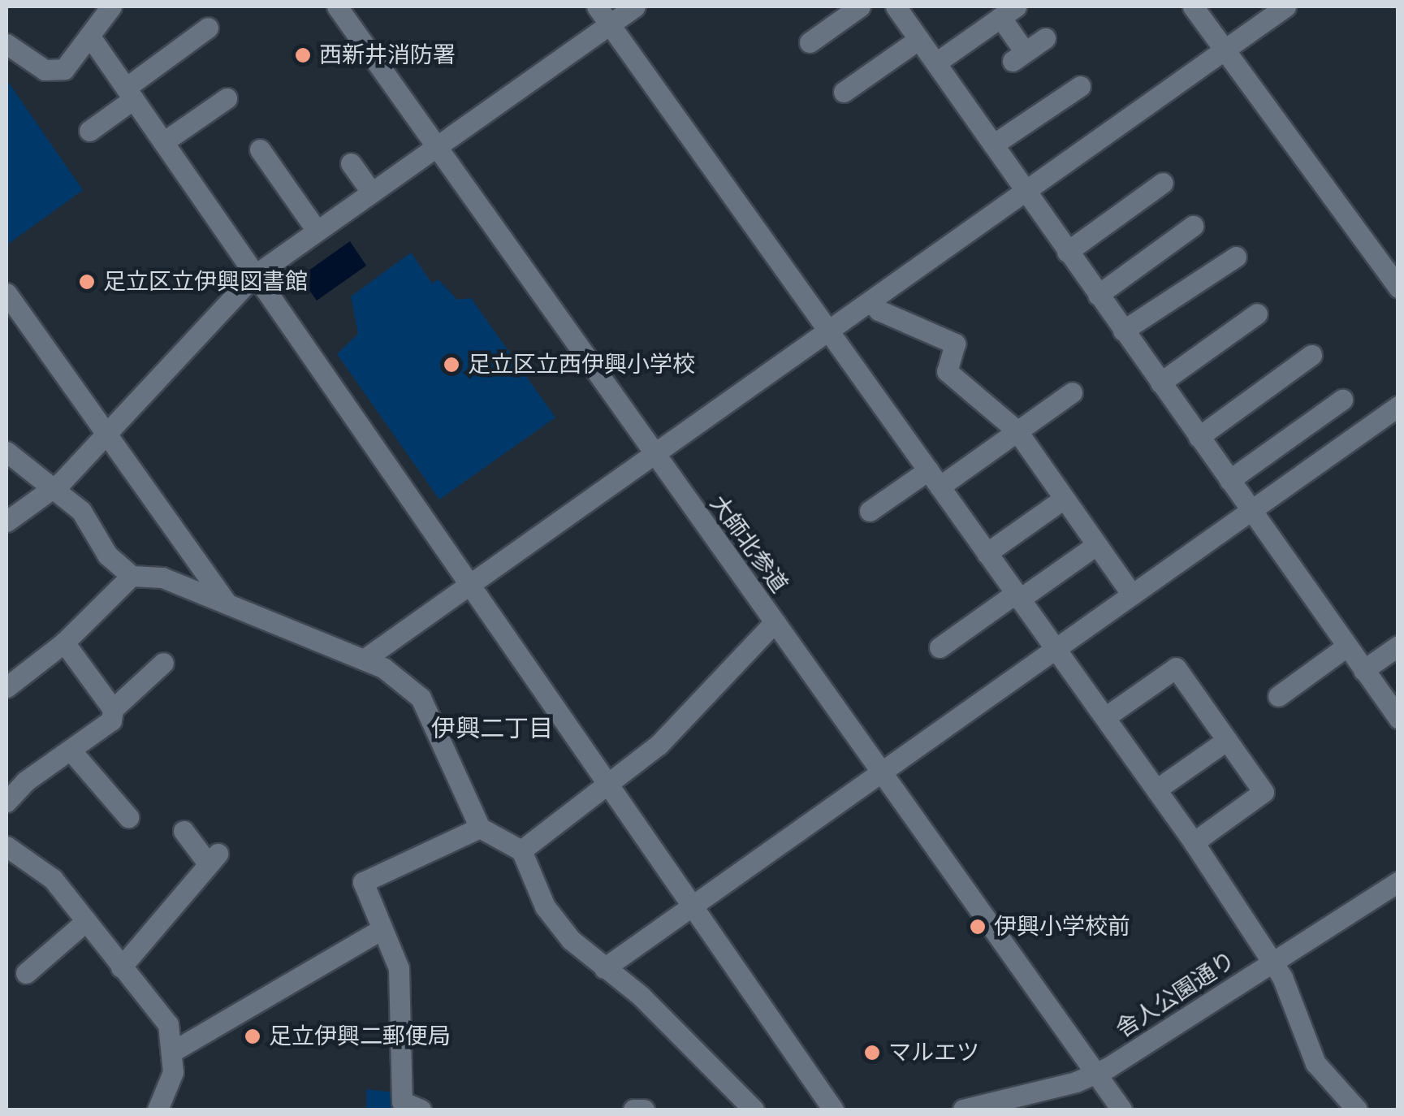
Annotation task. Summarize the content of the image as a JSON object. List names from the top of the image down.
{
  "streets": {
    "street": ["大師北参道", "舎人公園通り"]
  },
  "crossings": [
    ["大師北参道", "舎人公園通り"]
  ],
  "districts": ["伊興二丁目"],
  "places": [
    "西新井消防署",
    "足立区立伊興図書館",
    "足立区立西伊興小学校",
    "伊興小学校前",
    "足立伊興二郵便局",
    "マルエツ"
  ]
}
